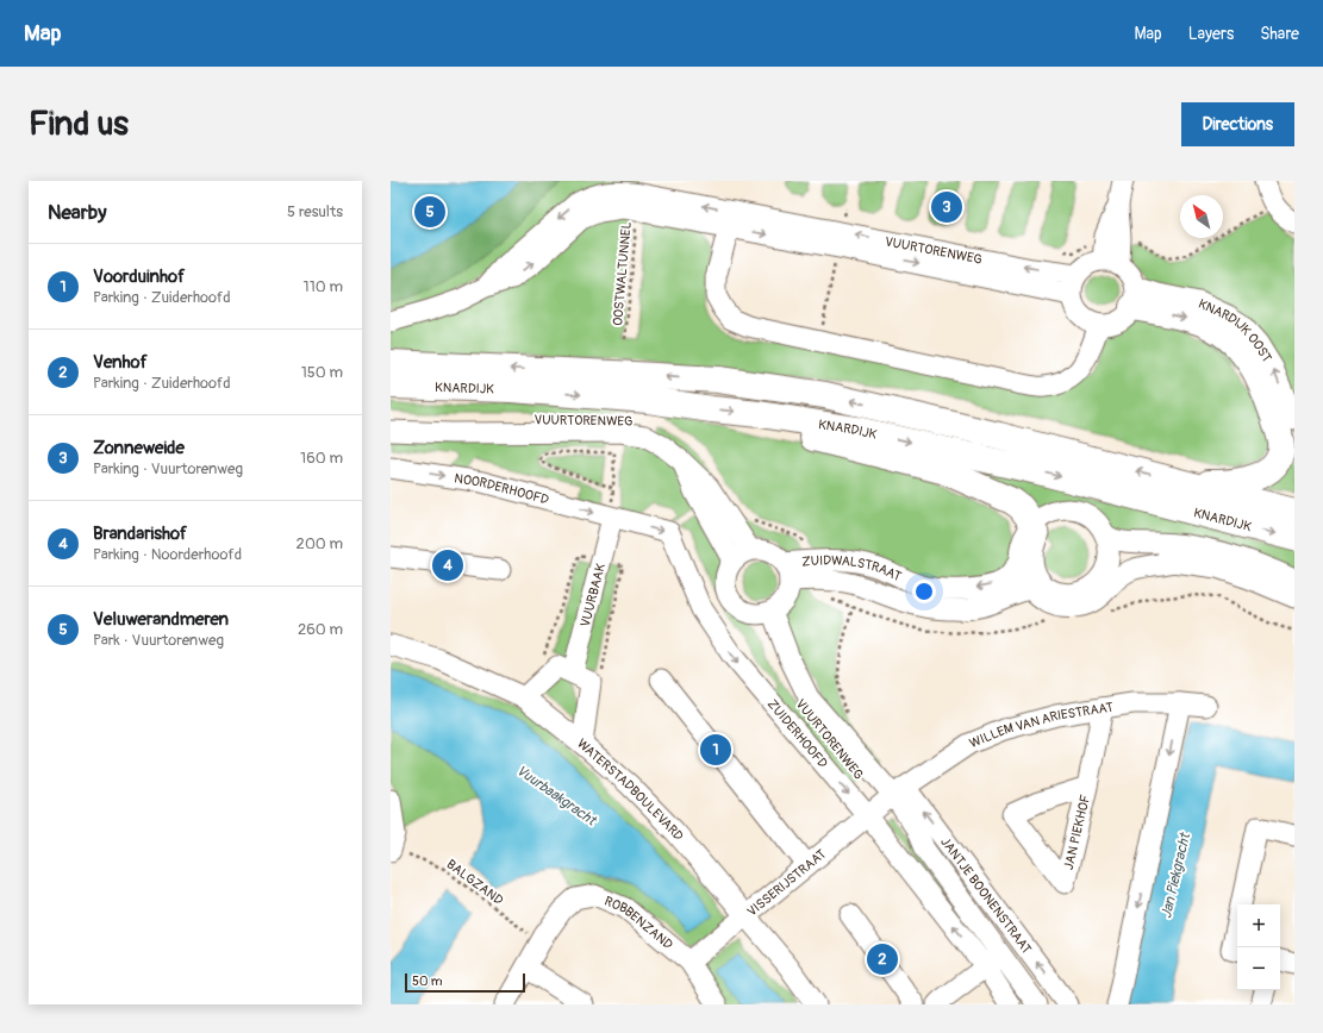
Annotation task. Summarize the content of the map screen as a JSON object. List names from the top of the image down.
{
  "streets": {
    "main road": ["KNARDIJK"],
    "street": [
      "VUURTORENWEG",
      "KNARDIJK OOST",
      "NOORDERHOOFD",
      "ZUIDWALSTRAAT",
      "VUURBAAK",
      "WILLEM VAN ARIESTRAAT",
      "ZUIDERHOOFD",
      "WATERSTADBOULEVARD",
      "JAN PIEKHOF",
      "VISSERIJSTRAAT",
      "JANTJE BOONENSTRAAT",
      "ROBBENZAND"
    ],
    "path": ["OOSTWALTUNNEL", "BALGZAND"]
  },
  "crossings": [
    ["VUURTORENWEG", "OOSTWALTUNNEL"],
    ["VUURTORENWEG", "KNARDIJK OOST"],
    ["VUURTORENWEG", "ZUIDWALSTRAAT"],
    ["VUURTORENWEG", "WILLEM VAN ARIESTRAAT"],
    ["VUURTORENWEG", "ZUIDERHOOFD"],
    ["VUURTORENWEG", "VISSERIJSTRAAT"],
    ["VUURTORENWEG", "JANTJE BOONENSTRAAT"],
    ["NOORDERHOOFD", "VUURBAAK"],
    ["NOORDERHOOFD", "ZUIDERHOOFD"],
    ["VUURBAAK", "ZUIDERHOOFD"],
    ["WILLEM VAN ARIESTRAAT", "ZUIDERHOOFD"],
    ["WILLEM VAN ARIESTRAAT", "JAN PIEKHOF"],
    ["WILLEM VAN ARIESTRAAT", "VISSERIJSTRAAT"],
    ["WILLEM VAN ARIESTRAAT", "JANTJE BOONENSTRAAT"],
    ["ZUIDERHOOFD", "VISSERIJSTRAAT"],
    ["ZUIDERHOOFD", "JANTJE BOONENSTRAAT"],
    ["WATERSTADBOULEVARD", "VISSERIJSTRAAT"],
    ["BALGZAND", "ROBBENZAND"],
    ["VISSERIJSTRAAT", "JANTJE BOONENSTRAAT"],
    ["VISSERIJSTRAAT", "ROBBENZAND"]
  ],
  "one_way": ["KNARDIJK OOST"],
  "water": ["Vuurbaakgracht", "Jan Piekgracht"],
  "scale_bar": "50 m",
  "north": "top left",
  "page": {
    "header": "Map",
    "nav": ["Map", "Layers", "Share"],
    "buttons": "Directions",
    "title": "Find us",
    "heading": ["Nearby", "5 results"],
    "pins": [
      "3",
      "5",
      "4",
      "1",
      "2"
    ],
    "list": [
      {
        "mark": "1",
        "name": "Voorduinhof",
        "note": "Parking · Zuiderhoofd",
        "value": "110 m"
      },
      {
        "mark": "2",
        "name": "Venhof",
        "note": "Parking · Zuiderhoofd",
        "value": "150 m"
      },
      {
        "mark": "3",
        "name": "Zonneweide",
        "note": "Parking · Vuurtorenweg",
        "value": "160 m"
      },
      {
        "mark": "4",
        "name": "Brandarishof",
        "note": "Parking · Noorderhoofd",
        "value": "200 m"
      },
      {
        "mark": "5",
        "name": "Veluwerandmeren",
        "note": "Park · Vuurtorenweg",
        "value": "260 m"
      }
    ],
    "map_buttons": ["+", "−"],
    "scale": "50 m"
  }
}
